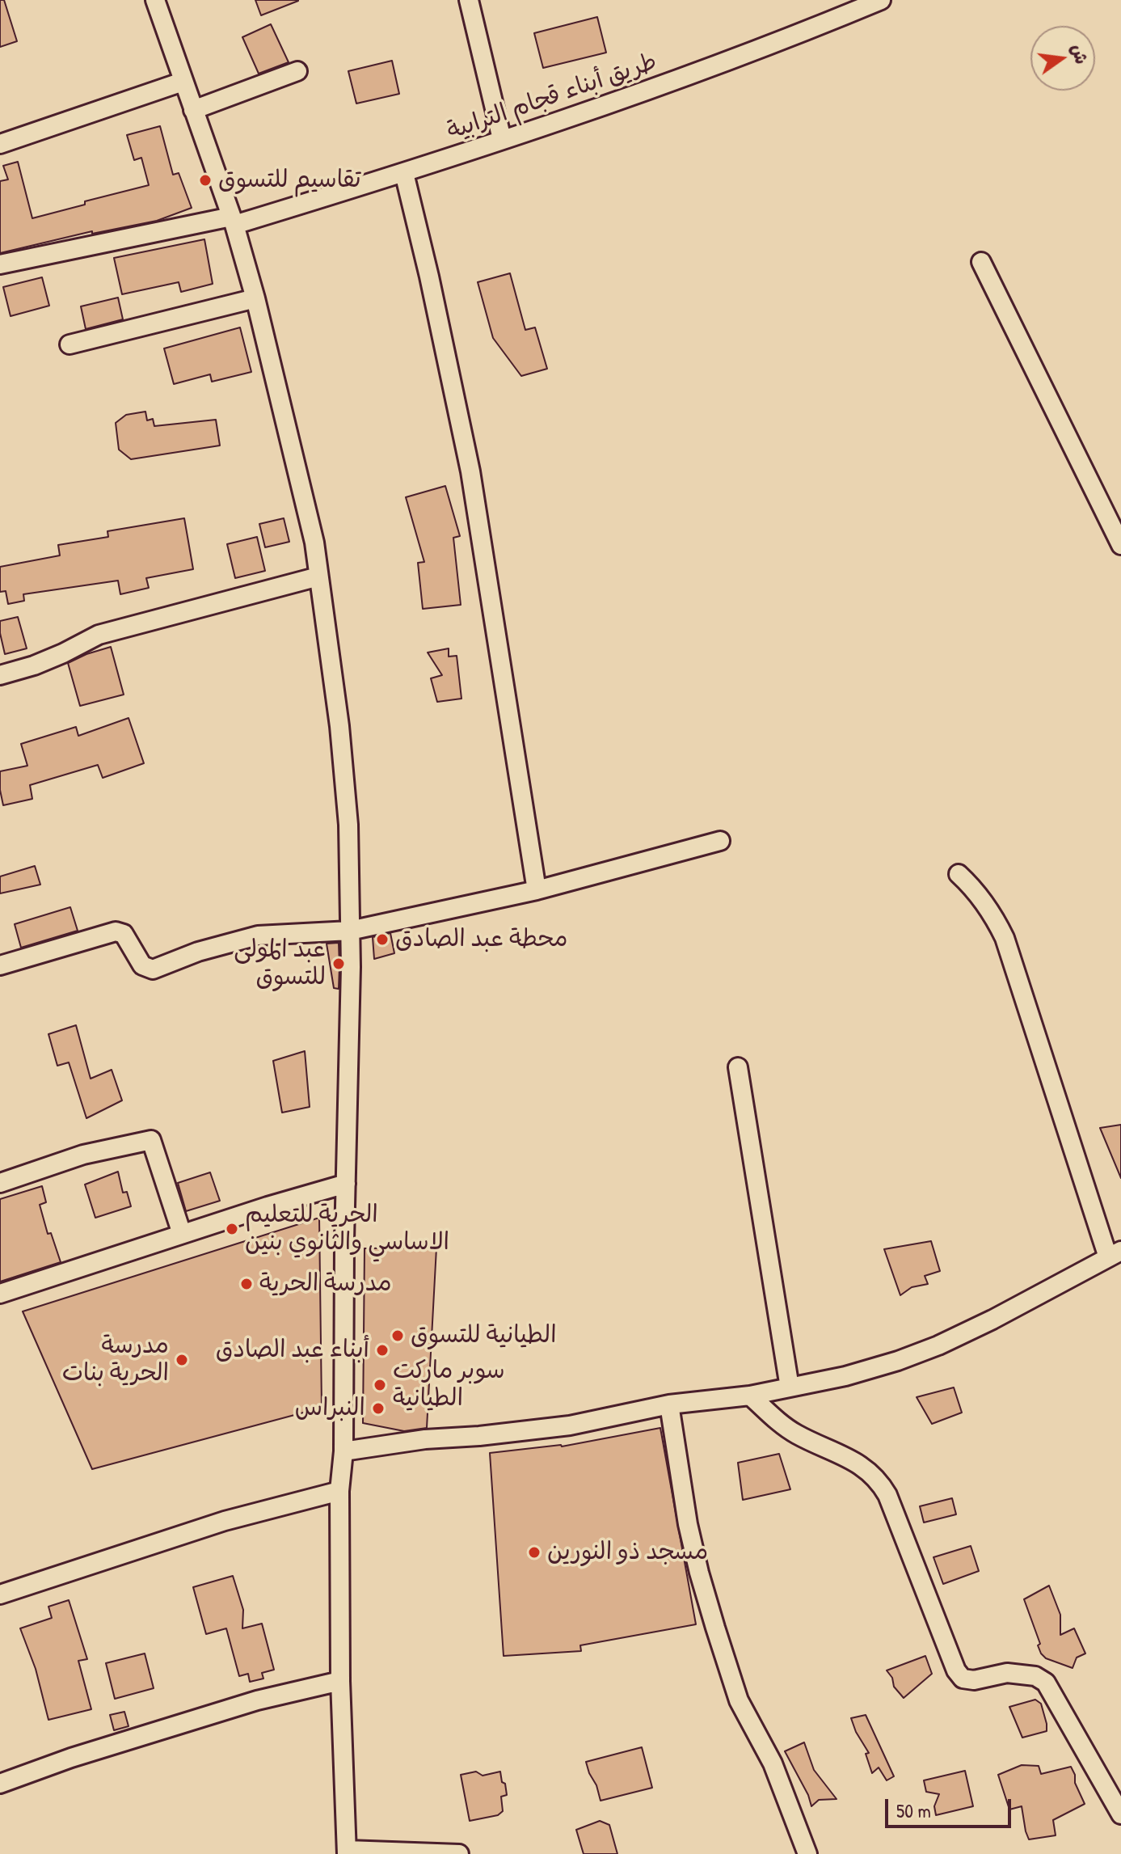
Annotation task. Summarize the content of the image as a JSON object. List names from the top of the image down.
{
  "streets": {
    "street": ["طريق أبناء قجام الترابية"]
  },
  "places": [
    "تقاسيم للتسوق",
    "محطة عبد الصادق",
    "عبد المولى للتسوق",
    "الحرية للتعليم الاساسي والثانوي بنين",
    "مدرسة الحرية",
    "الطيانية للتسوق",
    "أبناء عبد الصادق",
    "مدرسة الحرية بنات",
    "سوبر ماركت الطيانية",
    "النبراس",
    "مسجد ذو النورين"
  ],
  "scale_bar": "50 m",
  "north": "right"
}
